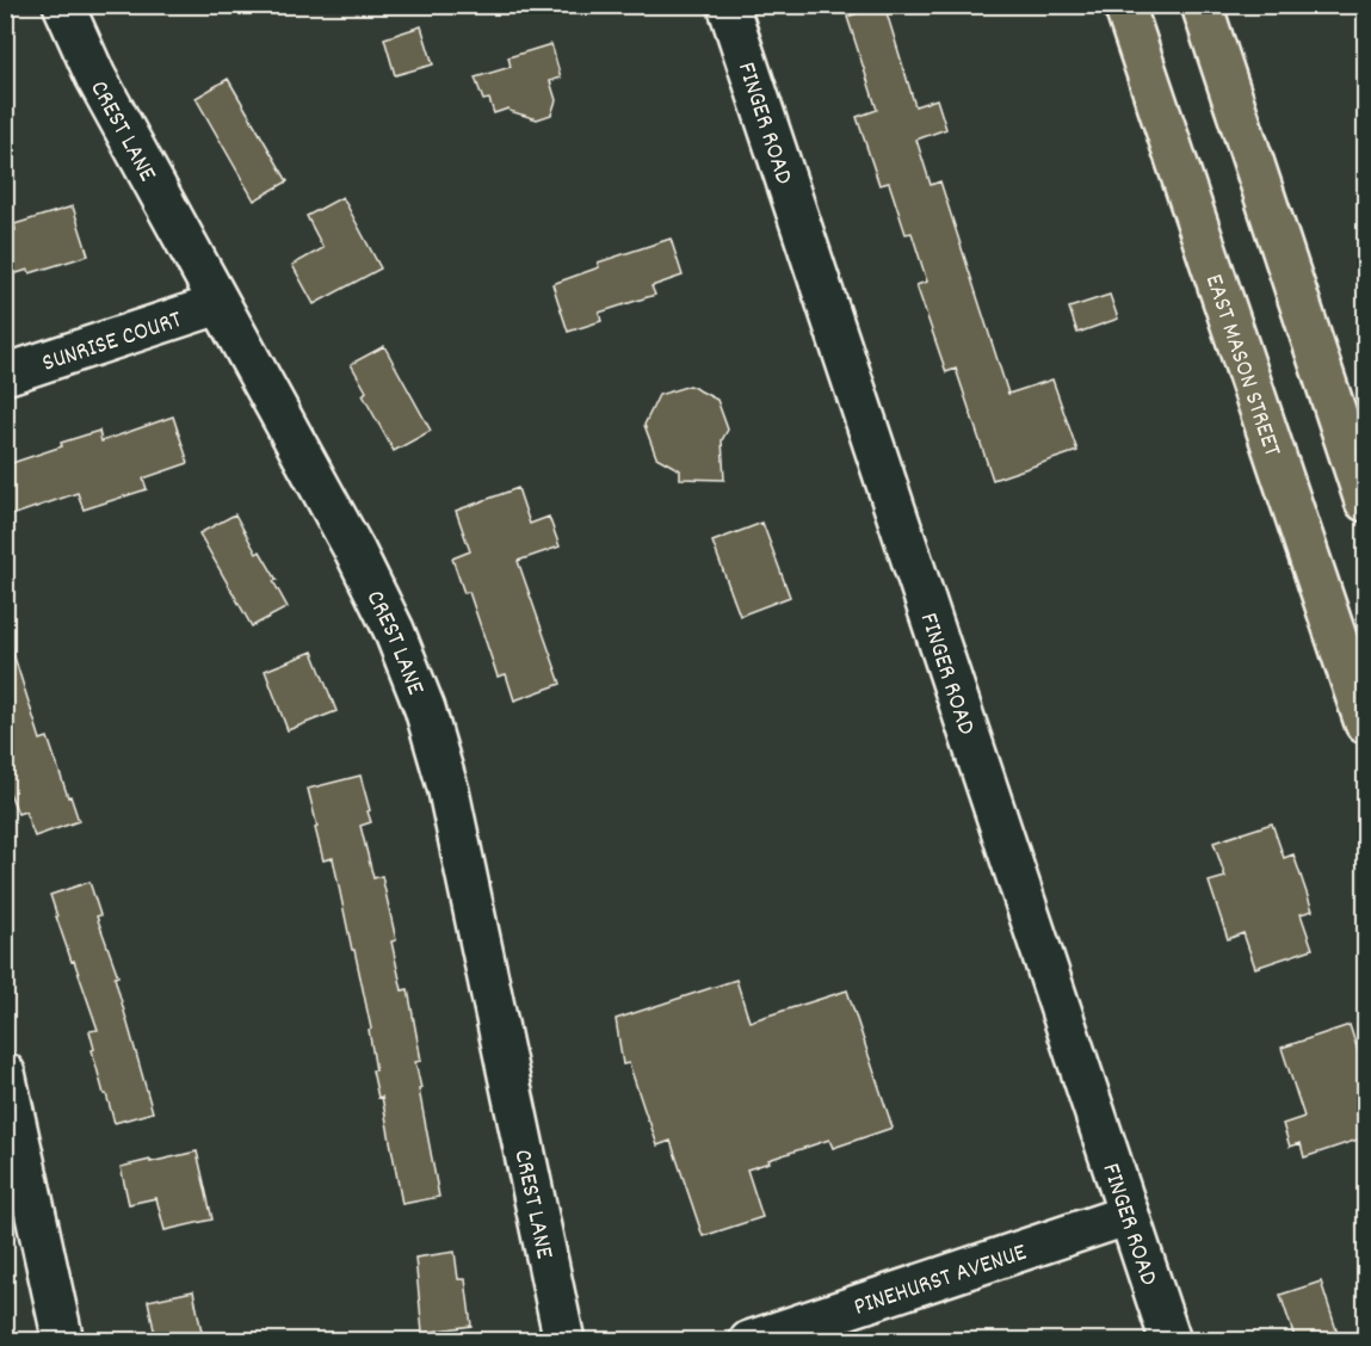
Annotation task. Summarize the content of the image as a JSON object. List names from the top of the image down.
{
  "streets": {
    "main road": ["EAST MASON STREET"],
    "street": [
      "FINGER ROAD",
      "CREST LANE",
      "SUNRISE COURT",
      "PINEHURST AVENUE"
    ]
  },
  "crossings": [
    ["FINGER ROAD", "PINEHURST AVENUE"],
    ["CREST LANE", "SUNRISE COURT"]
  ]
}
